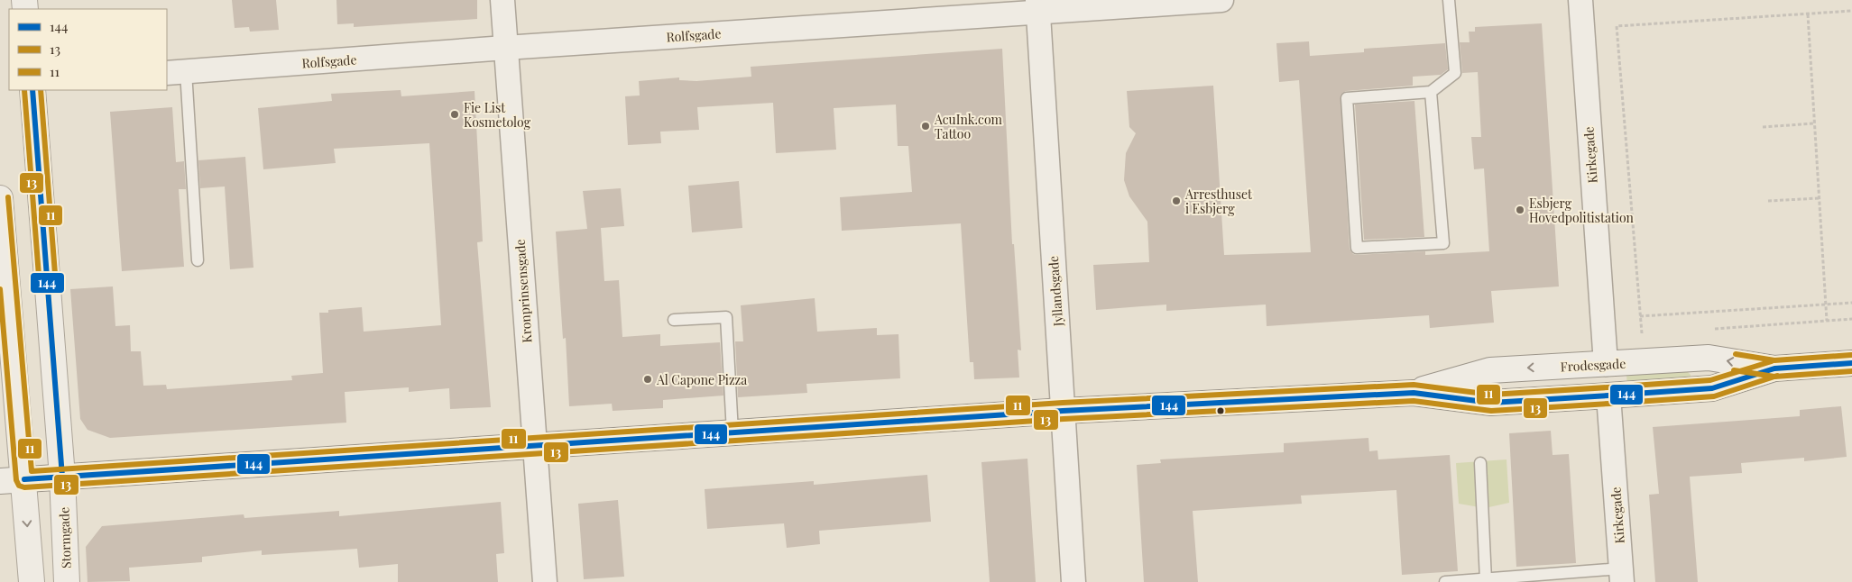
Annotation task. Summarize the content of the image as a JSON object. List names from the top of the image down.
{
  "streets": {
    "main road": ["Frodesgade", "Stormgade"],
    "street": [
      "Rolfsgade",
      "Kirkegade",
      "Kronprinsensgade",
      "Jyllandsgade"
    ]
  },
  "crossings": [
    ["Rolfsgade", "Kronprinsensgade"],
    ["Rolfsgade", "Jyllandsgade"],
    ["Kirkegade", "Frodesgade"],
    ["Kronprinsensgade", "Frodesgade"],
    ["Jyllandsgade", "Frodesgade"],
    ["Frodesgade", "Stormgade"]
  ],
  "places": [
    "Fie List Kosmetolog",
    "AcuInk.com Tattoo",
    "Arresthuset i Esbjerg",
    "Esbjerg Hovedpolitistation",
    "Al Capone Pizza"
  ],
  "lines": ["transit line 144", "transit line 13", "transit line 11"],
  "legend": ["144", "13", "11"]
}
